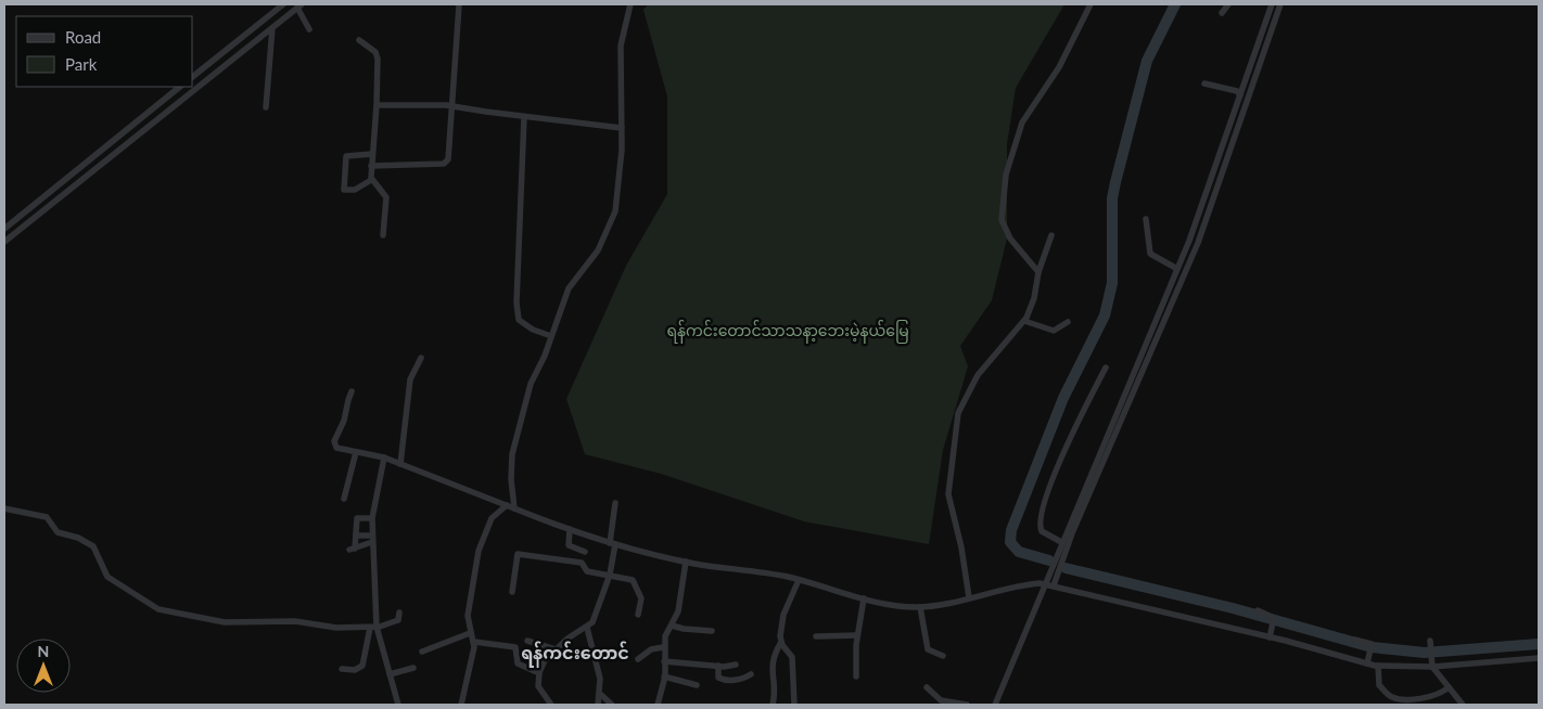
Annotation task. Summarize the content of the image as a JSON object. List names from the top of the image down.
{
  "districts": ["ရန်ကင်းတောင်"],
  "parks": ["ရန်ကင်းတောင်သာသနာ့ဘေးမဲ့နယ်မြေ"],
  "legend": ["Road", "Park"],
  "north": "top"
}
